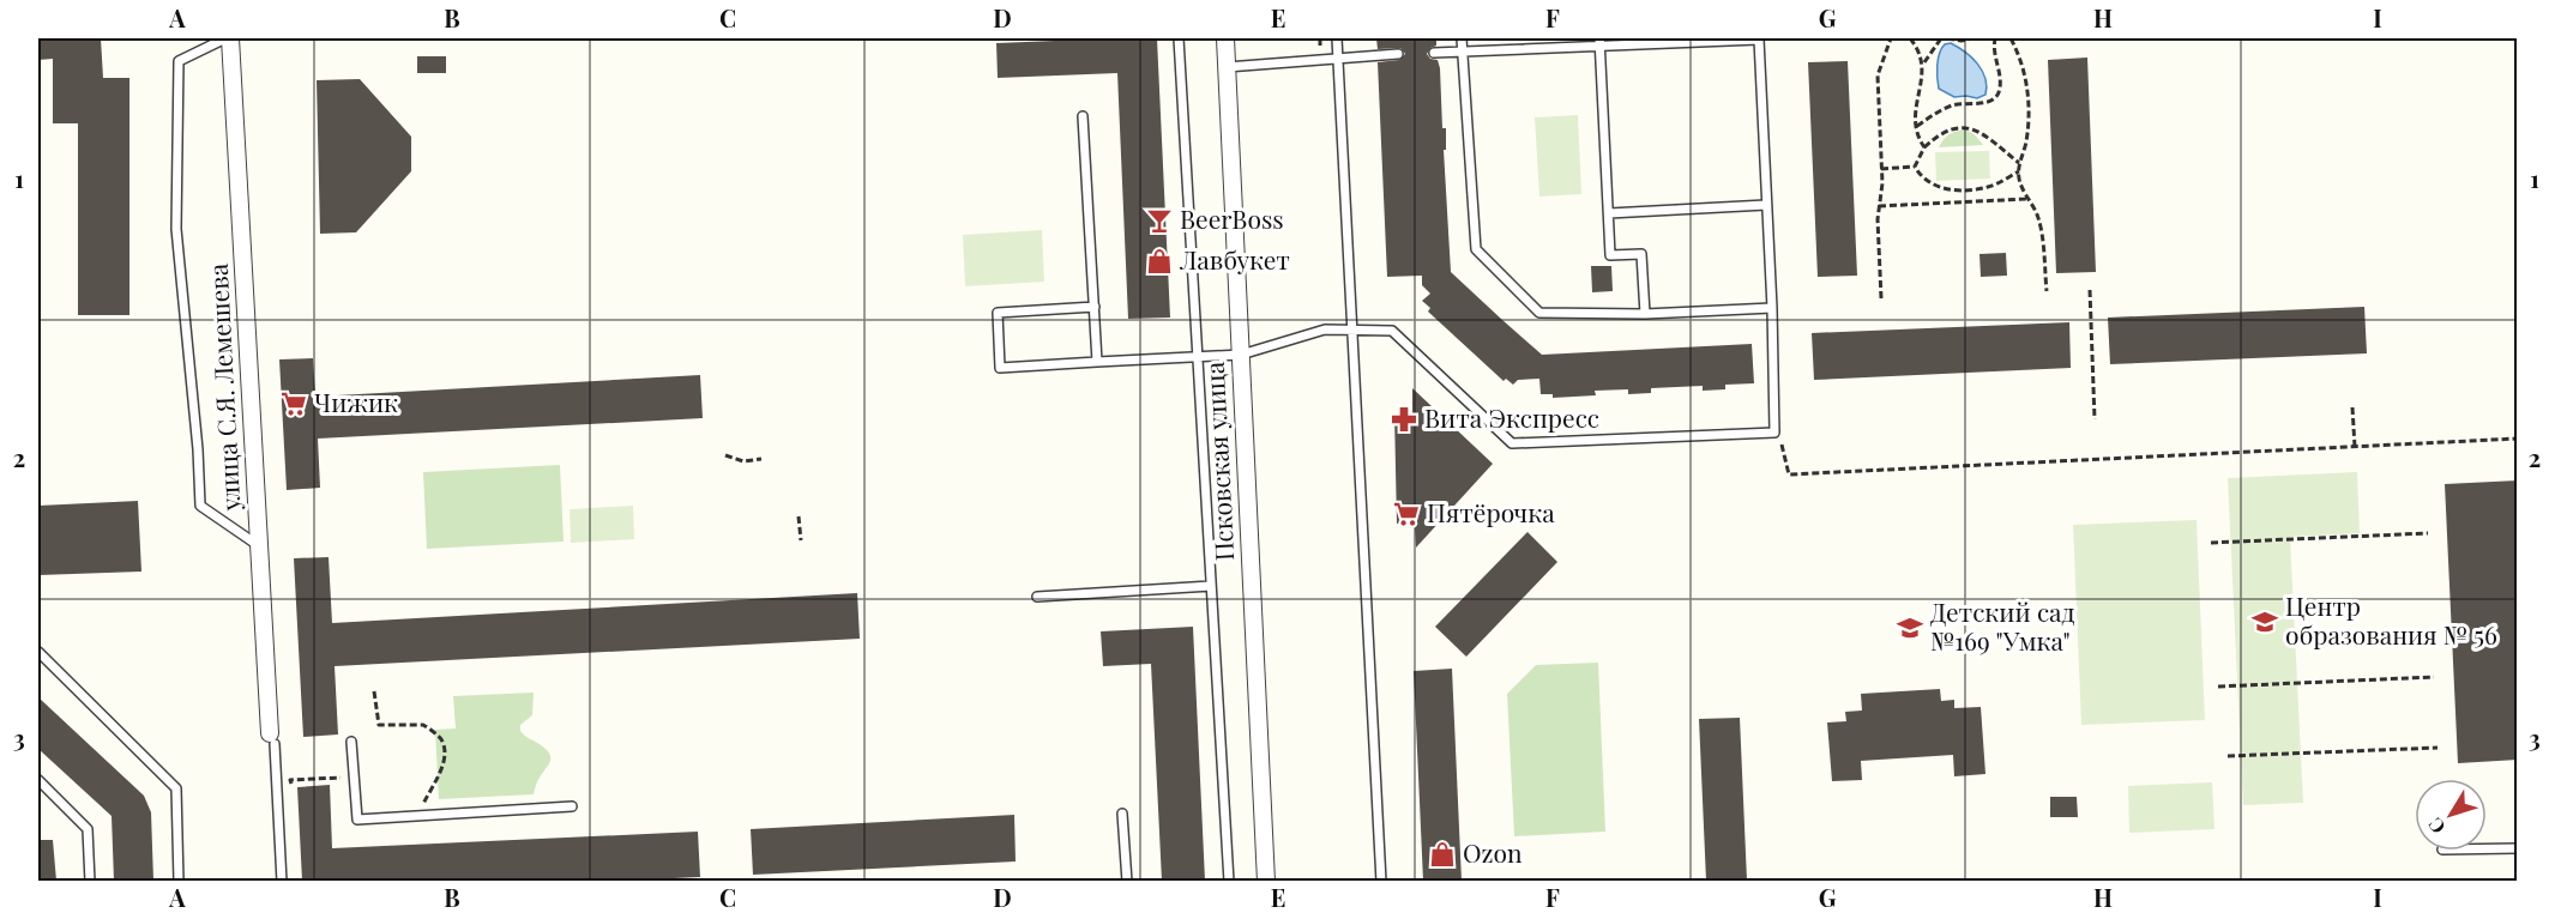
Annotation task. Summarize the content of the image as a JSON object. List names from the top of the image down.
{
  "streets": {
    "street": ["улица С.Я. Лемешева", "Псковская улица"]
  },
  "places": {
    "bar": ["BeerBoss"],
    "shop": ["Лавбукет", "Ozon"],
    "supermarket": ["Чижик", "Пятёрочка"],
    "pharmacy": ["Вита Экспресс"],
    "school or university": ["Центр образования № 56", "Детский сад №169 \"Умка\""]
  },
  "north": "bottom left",
  "grid": {
    "columns": [
      "A",
      "B",
      "C",
      "D",
      "E",
      "F",
      "G",
      "H",
      "I"
    ],
    "rows": ["1", "2", "3"]
  }
}
